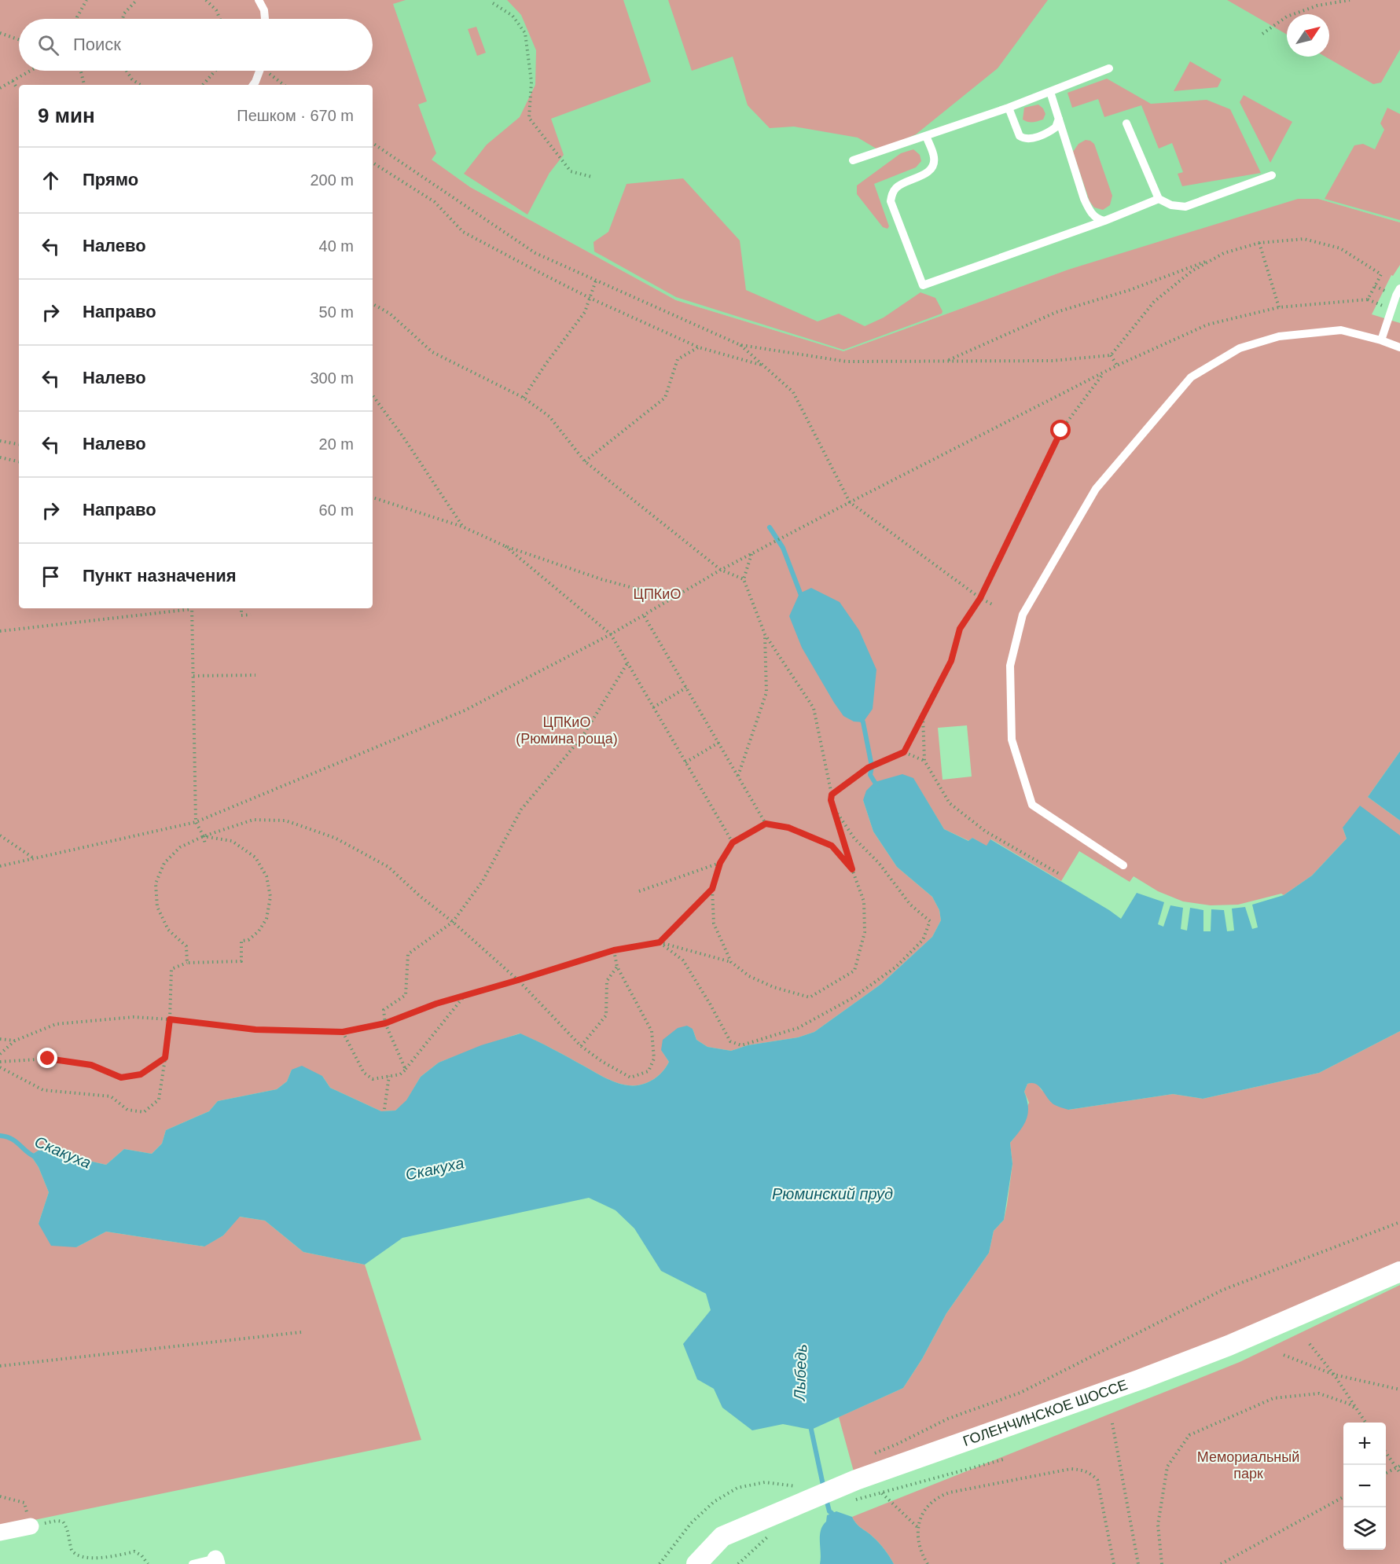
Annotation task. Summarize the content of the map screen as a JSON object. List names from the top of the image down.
{
  "streets": {
    "street": ["ГОЛЕНЧИНСКОЕ ШОССЕ"]
  },
  "water": ["Скакуха", "Рюминский пруд", "Лыбедь"],
  "parks": ["ЦПКиО", "ЦПКиО (Рюмина роща)", "Мемориальный парк"],
  "north": "top right",
  "page": {
    "search": "Поиск",
    "heading": ["9 мин", "Пешком · 670 m"],
    "list": [
      ["Прямо", "200 m"],
      ["Налево", "40 m"],
      ["Направо", "50 m"],
      ["Налево", "300 m"],
      ["Налево", "20 m"],
      ["Направо", "60 m"],
      "Пункт назначения"
    ],
    "map_buttons": ["+", "−"]
  }
}
